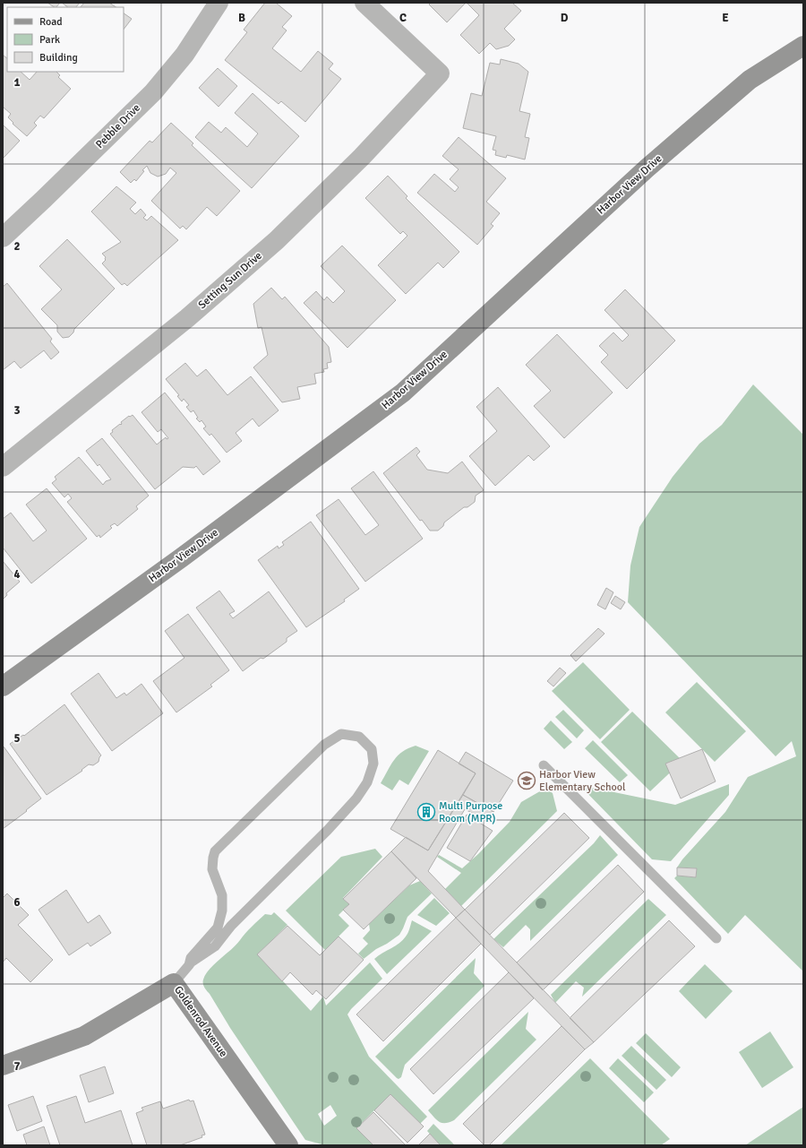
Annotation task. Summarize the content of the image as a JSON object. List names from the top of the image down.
{
  "streets": {
    "street": [
      "Pebble Drive",
      "Harbor View Drive",
      "Setting Sun Drive",
      "Goldenrod Avenue"
    ]
  },
  "places": {
    "school or university": ["Harbor View Elementary School"],
    "building": ["Multi Purpose Room (MPR)"]
  },
  "legend": ["Road", "Park", "Building"],
  "grid": {
    "columns": [
      "B",
      "C",
      "D",
      "E"
    ],
    "rows": [
      "1",
      "2",
      "3",
      "4",
      "5",
      "6",
      "7"
    ]
  }
}
